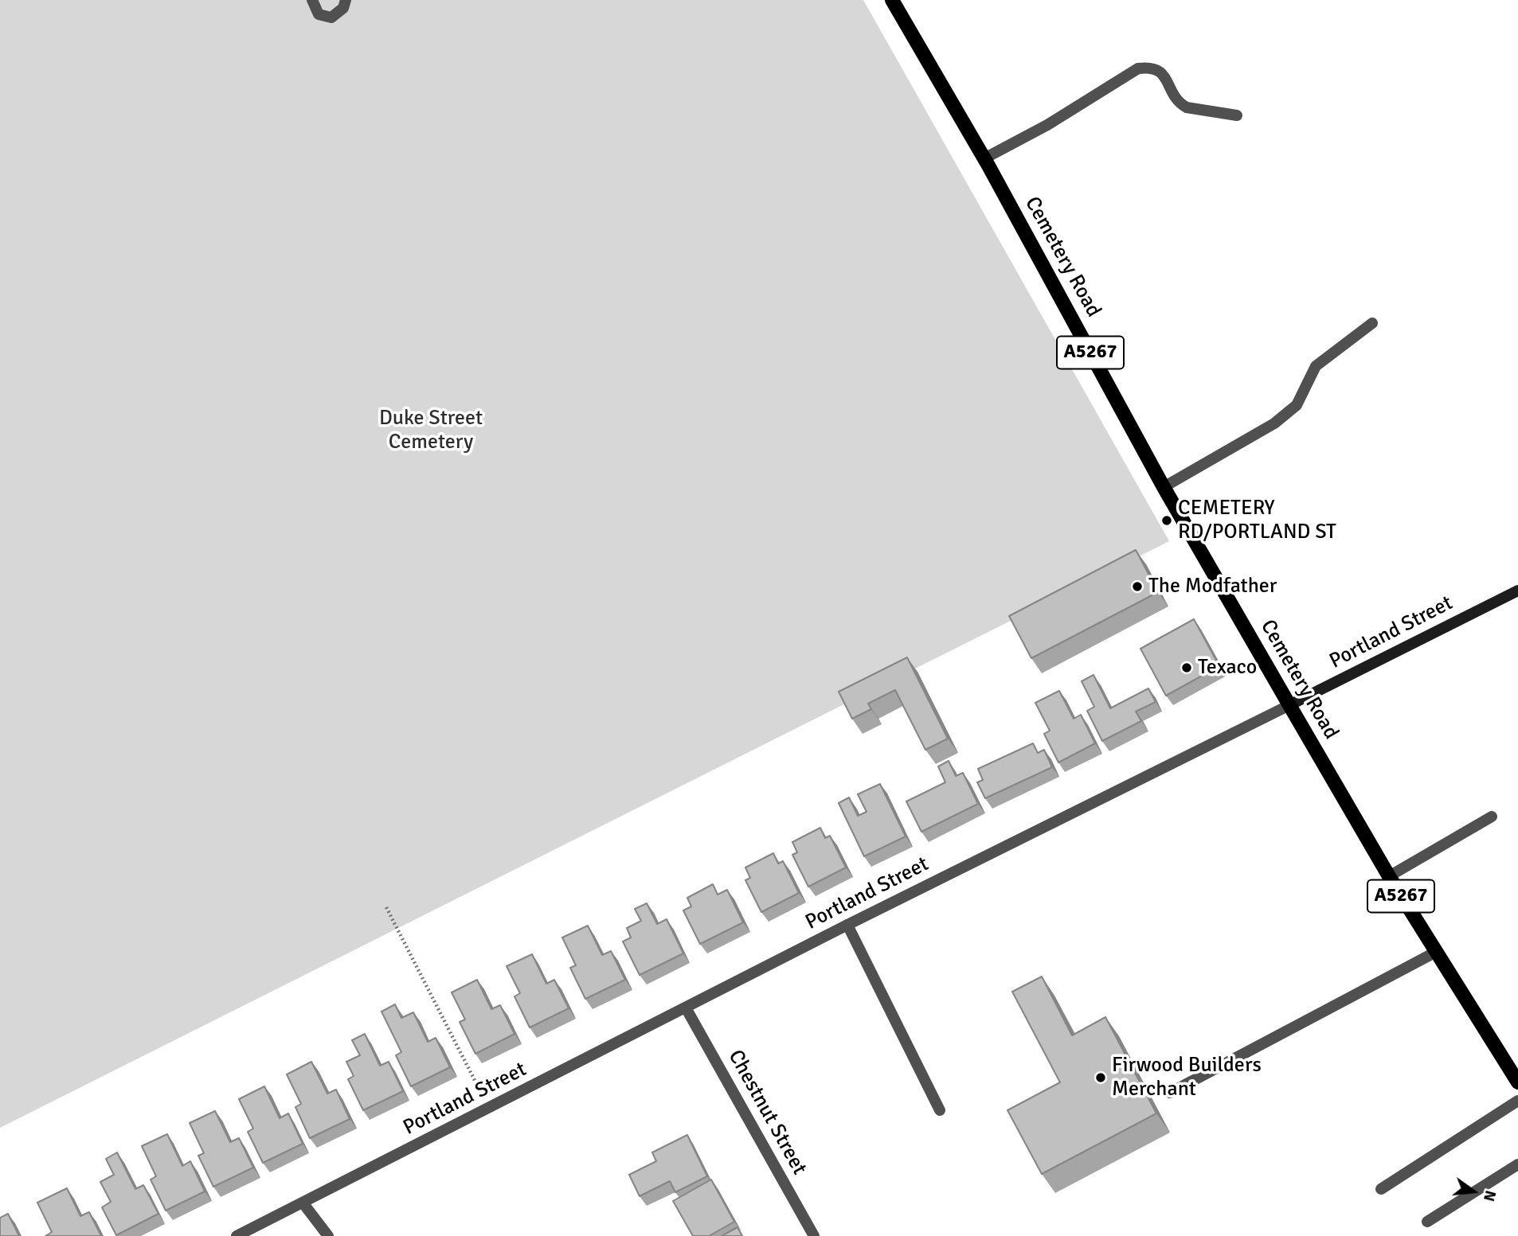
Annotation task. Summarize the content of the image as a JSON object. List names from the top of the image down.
{
  "streets": {
    "main road": ["Cemetery Road", "A5267"],
    "street": ["Portland Street", "Chestnut Street"]
  },
  "crossings": [
    ["Cemetery Road", "Portland Street"],
    ["Portland Street", "Chestnut Street"]
  ],
  "parks": ["Duke Street Cemetery"],
  "places": [
    "CEMETERY RD/PORTLAND ST",
    "The Modfather",
    "Texaco",
    "Firwood Builders Merchant"
  ],
  "north": "right"
}
